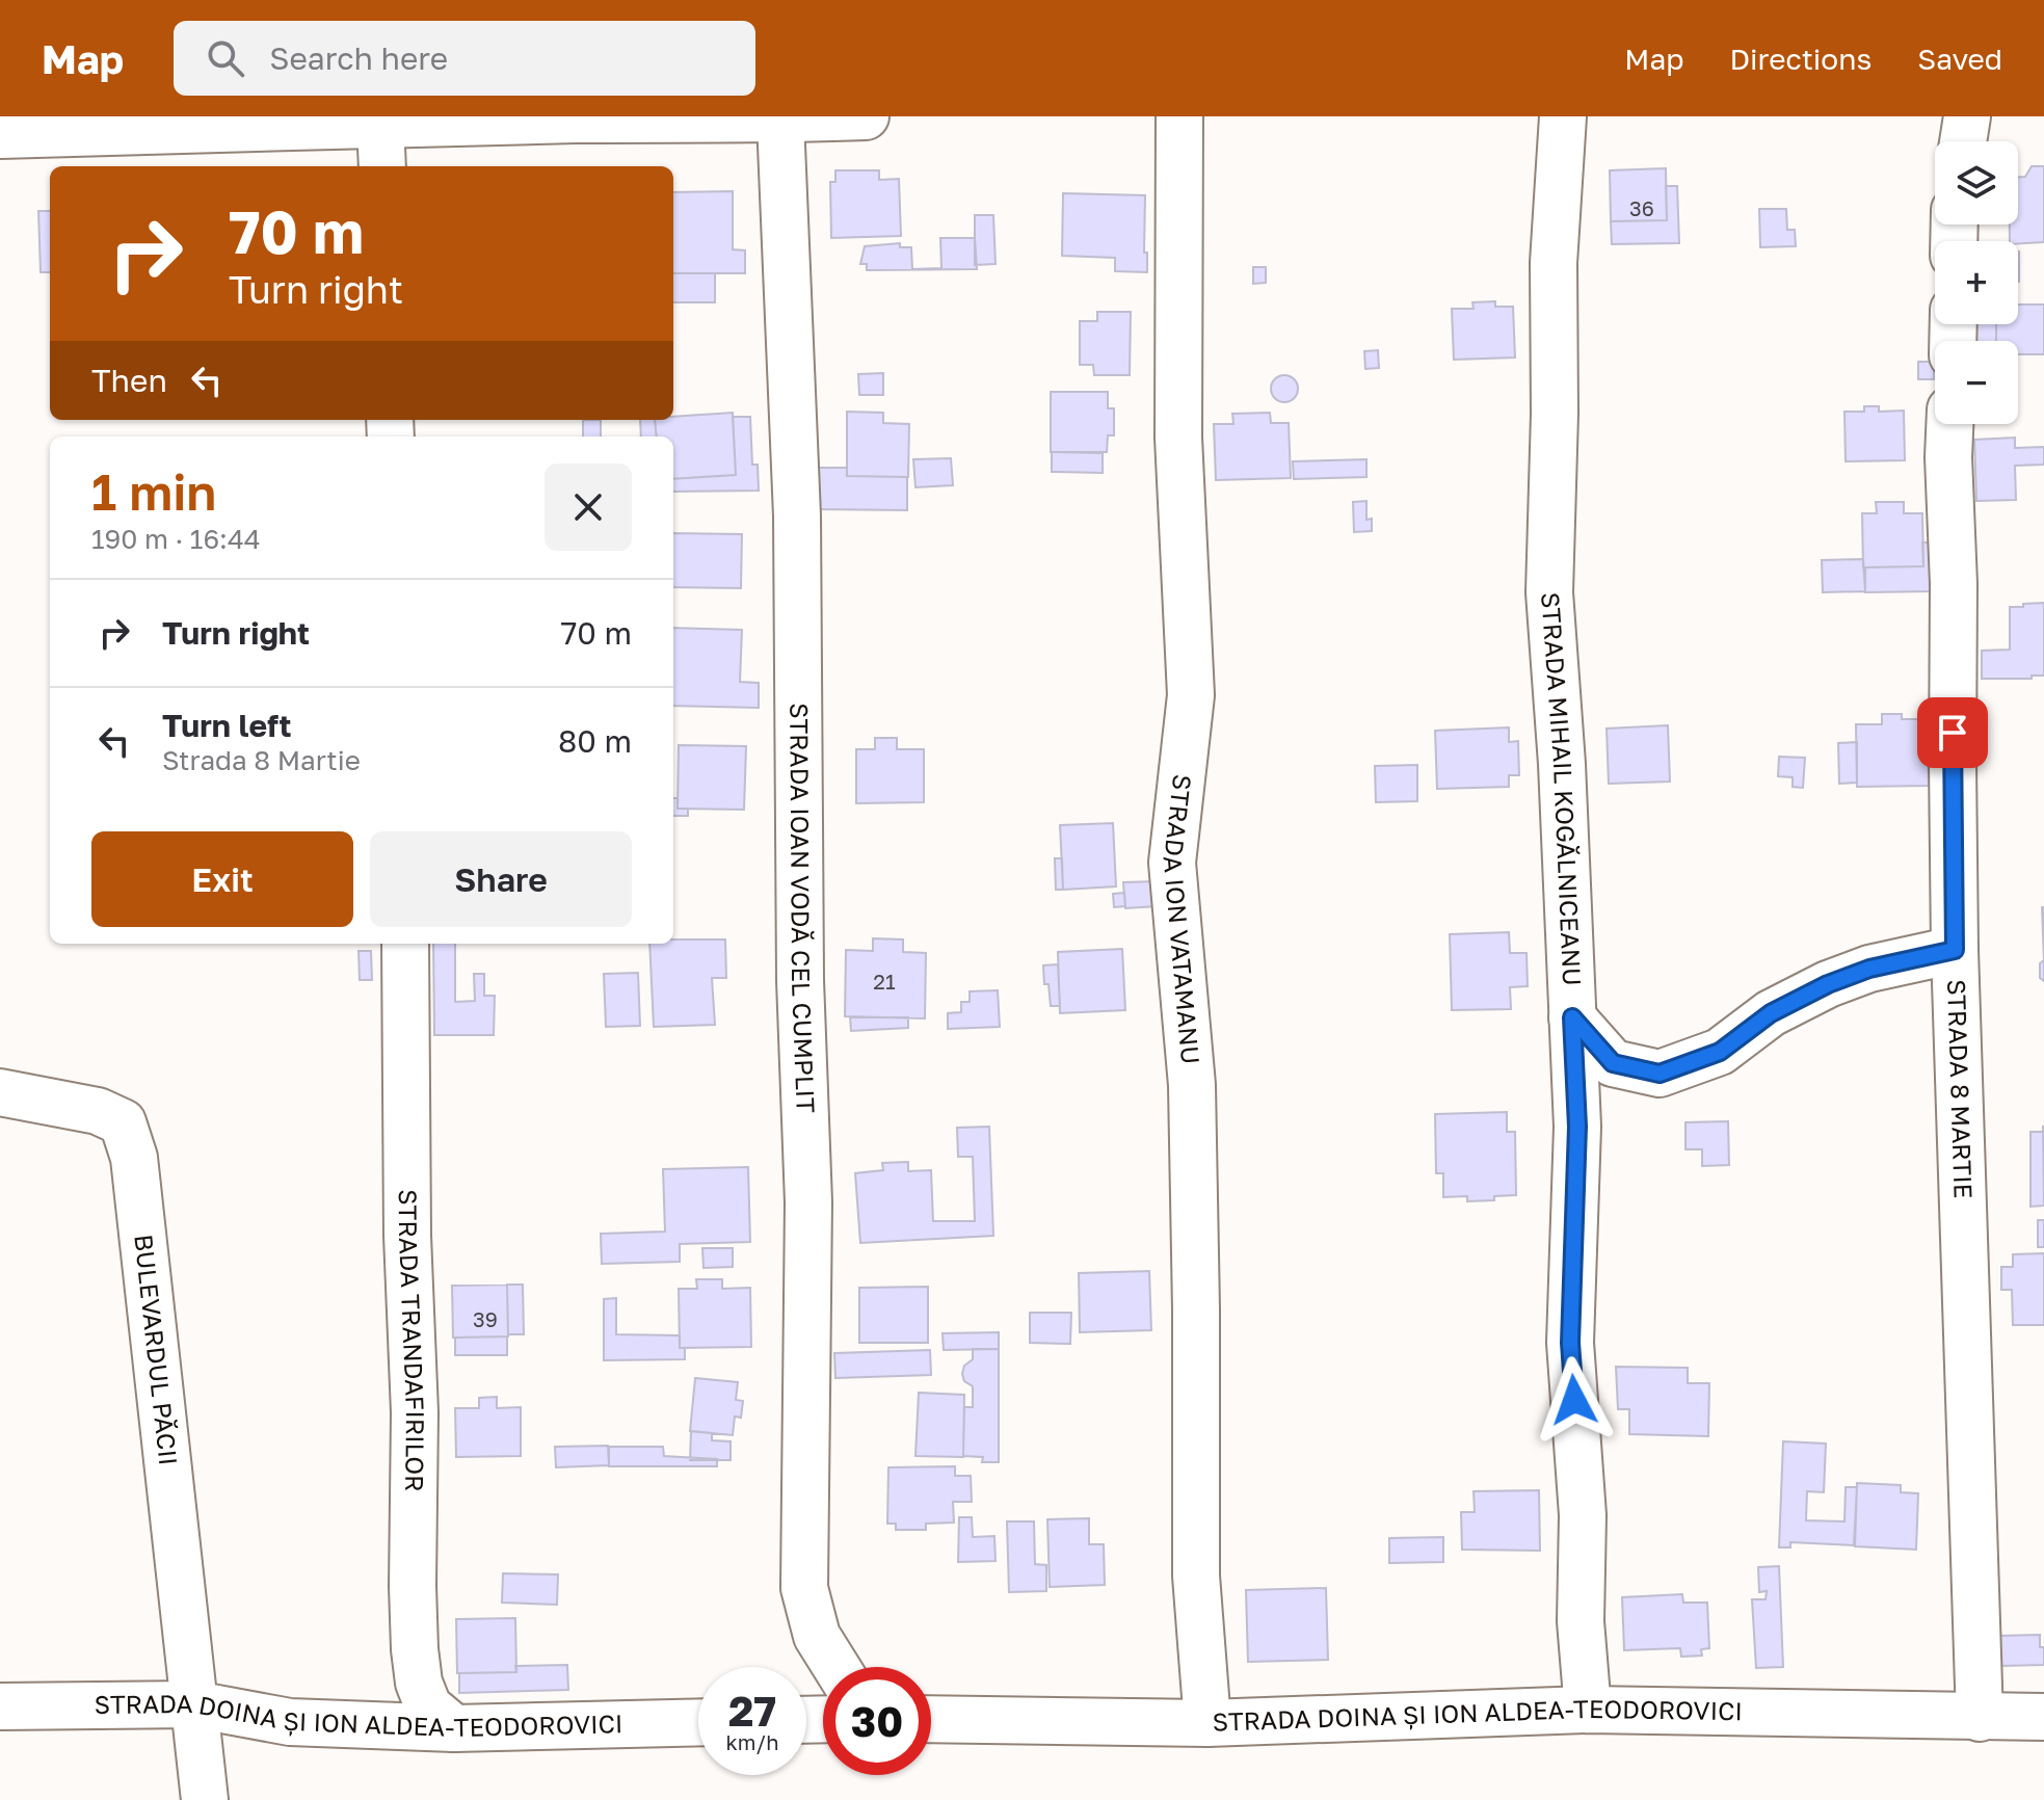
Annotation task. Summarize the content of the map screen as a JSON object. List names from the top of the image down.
{
  "streets": {
    "street": [
      "STRADA MIHAIL KOGĂLNICEANU",
      "STRADA IOAN VODĂ CEL CUMPLIT",
      "STRADA ION VATAMANU",
      "STRADA 8 MARTIE",
      "STRADA TRANDAFIRILOR",
      "BULEVARDUL PĂCII",
      "STRADA DOINA ȘI ION ALDEA-TEODOROVICI"
    ]
  },
  "crossings": [
    ["STRADA MIHAIL KOGĂLNICEANU", "STRADA DOINA ȘI ION ALDEA-TEODOROVICI"],
    ["STRADA ION VATAMANU", "STRADA DOINA ȘI ION ALDEA-TEODOROVICI"],
    ["STRADA 8 MARTIE", "STRADA DOINA ȘI ION ALDEA-TEODOROVICI"],
    ["STRADA TRANDAFIRILOR", "STRADA DOINA ȘI ION ALDEA-TEODOROVICI"],
    ["BULEVARDUL PĂCII", "STRADA DOINA ȘI ION ALDEA-TEODOROVICI"]
  ],
  "house_numbers": ["36", "21", "39"],
  "page": {
    "header": "Map",
    "search": "Search here",
    "nav": ["Map", "Directions", "Saved"],
    "map_buttons": ["+", "−"],
    "turn": ["70 m", "Turn right"],
    "then": "Then",
    "heading": ["1 min", "190 m · 16:44"],
    "list": [
      {
        "name": "Turn right",
        "value": "70 m"
      },
      {
        "name": "Turn left",
        "note": "Strada 8 Martie",
        "value": "80 m"
      }
    ],
    "buttons": ["Exit", "Share"],
    "speed": "27 km/h",
    "limit": "30"
  }
}
